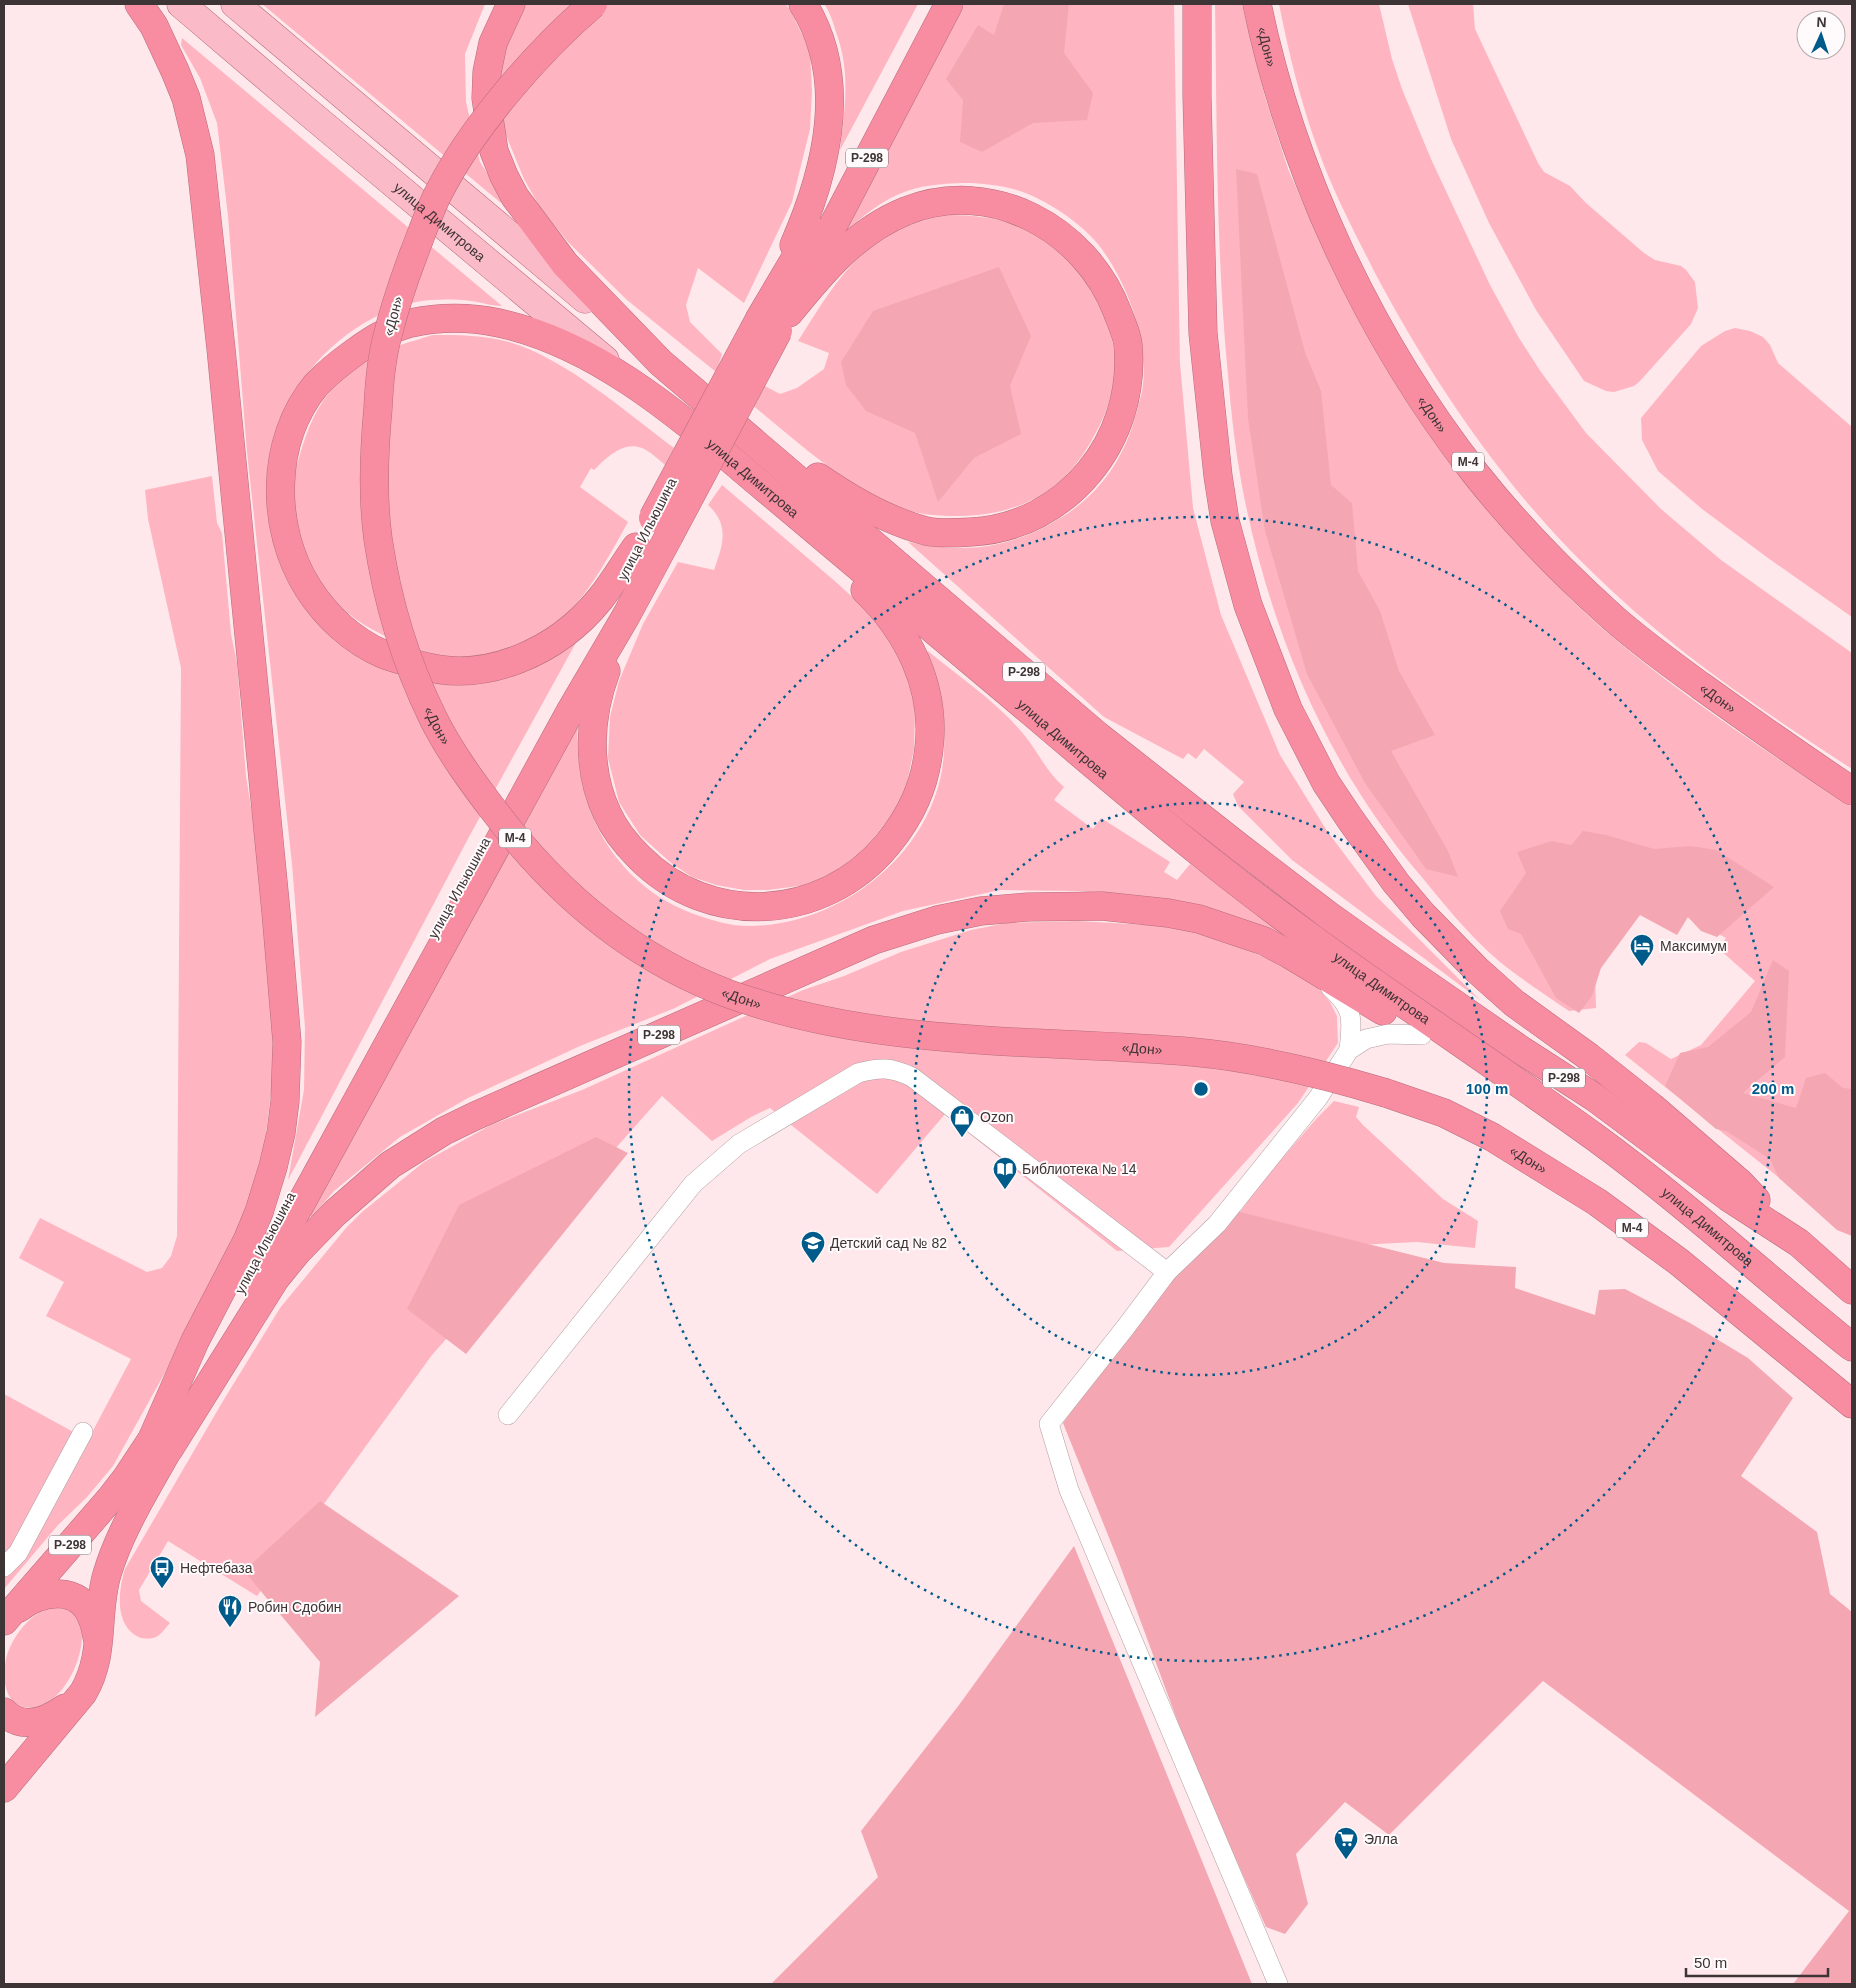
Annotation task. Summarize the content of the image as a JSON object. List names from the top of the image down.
{
  "streets": {
    "highway": [
      "«Дон»",
      "Р-298",
      "улица Димитрова",
      "М-4",
      "улица Ильюшина"
    ]
  },
  "crossings": [
    ["Р-298", "улица Димитрова"],
    ["Р-298", "улица Ильюшина"]
  ],
  "places": {
    "hotel": ["Максимум"],
    "shop": ["Ozon"],
    "library": ["Библиотека № 14"],
    "school or university": ["Детский сад № 82"],
    "bus stop": ["Нефтебаза"],
    "restaurant": ["Робин Сдобин"],
    "supermarket": ["Элла"]
  },
  "scale_bar": "50 m",
  "north": "top",
  "rings": ["100 m", "200 m"]
}
